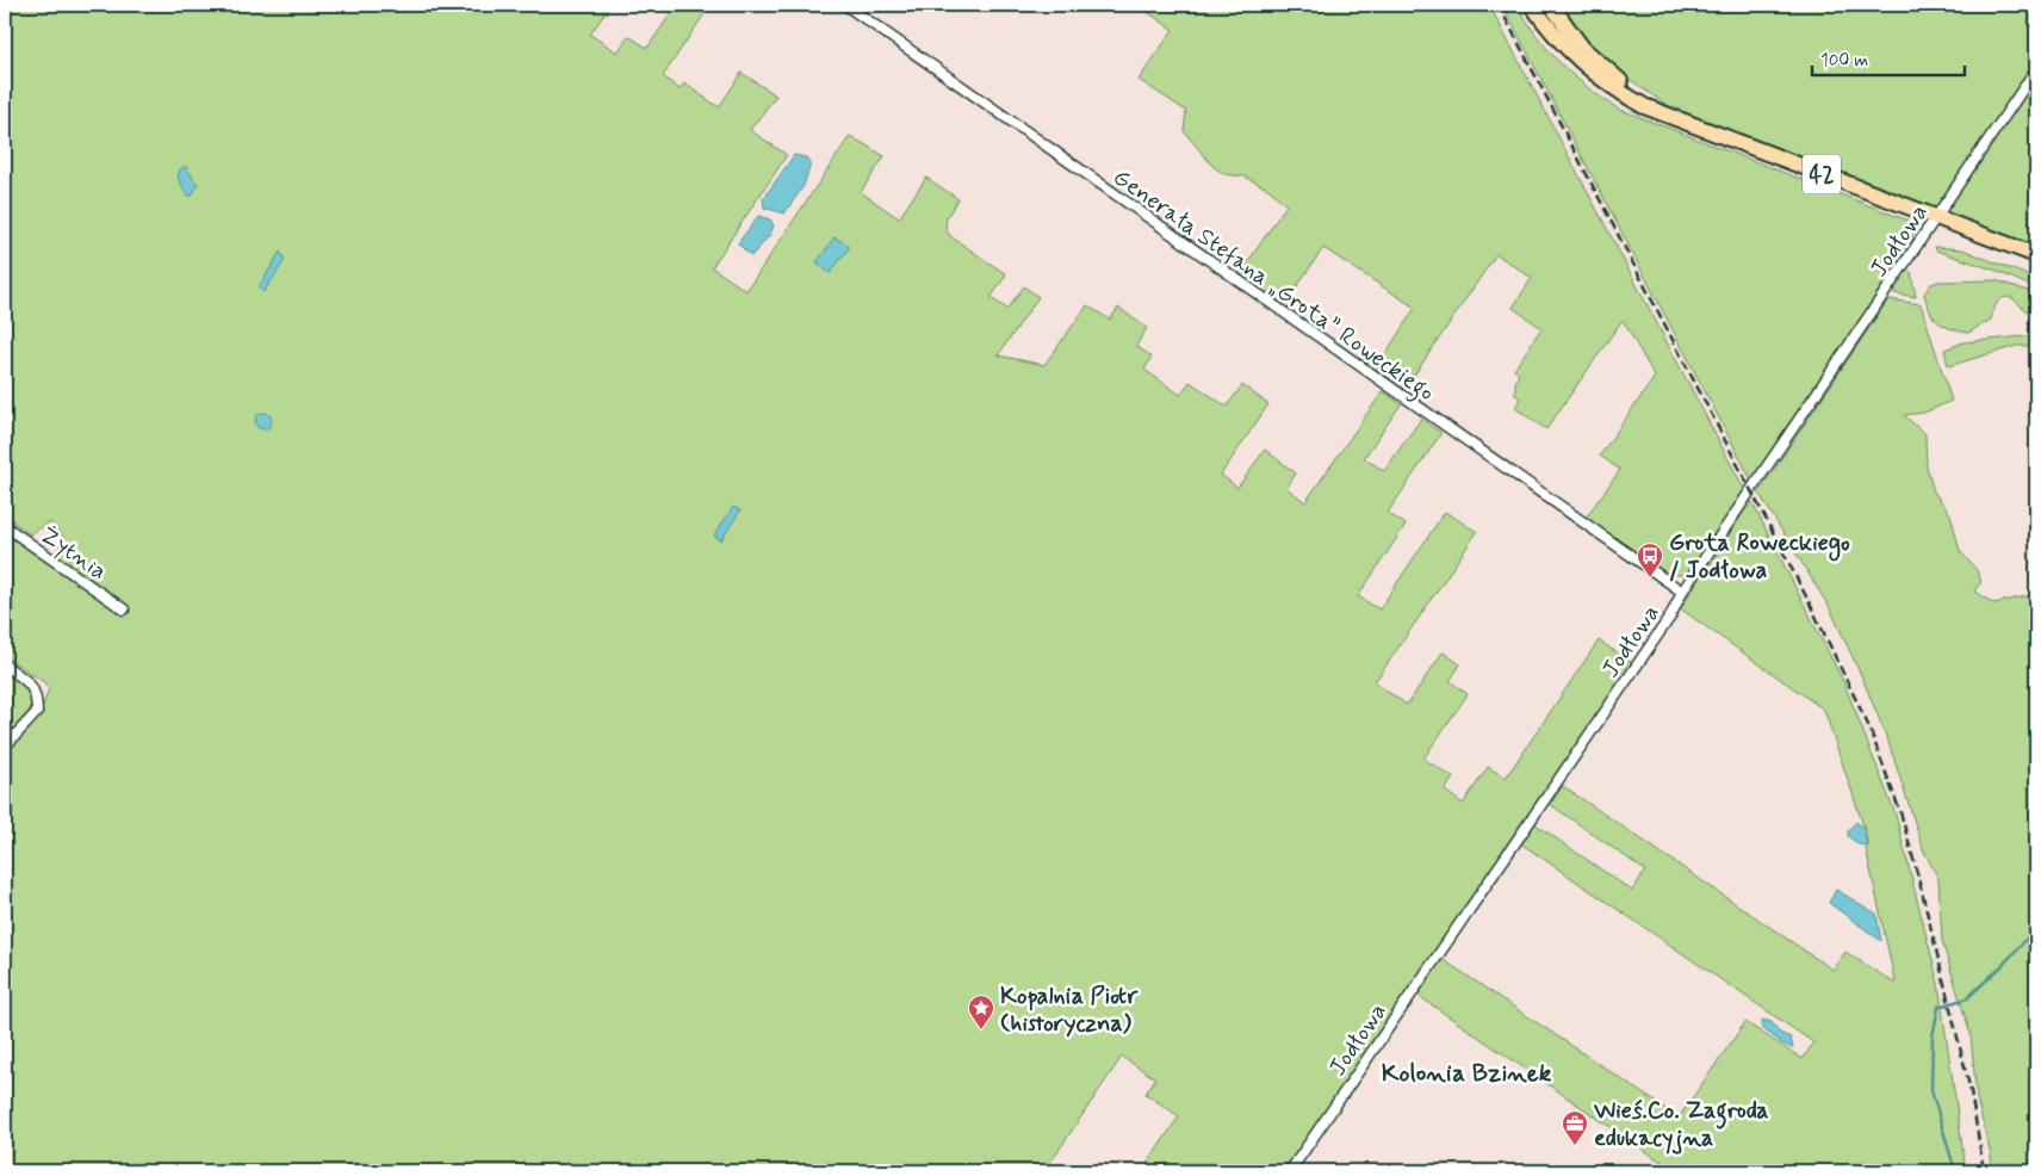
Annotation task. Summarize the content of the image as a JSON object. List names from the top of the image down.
{
  "streets": {
    "main road": ["42"],
    "street": ["Jodłowa", "Generała Stefana „Grota” Roweckiego", "Żytnia"]
  },
  "crossings": [
    ["42", "Jodłowa"],
    ["Jodłowa", "Generała Stefana „Grota” Roweckiego"]
  ],
  "districts": ["Kolonia Bzinek"],
  "places": {
    "bus stop": ["Grota Roweckiego / Jodłowa"],
    "place": ["Kopalnia Piotr (historyczna)"],
    "office": ["Wieś.Co. Zagroda edukacyjna"]
  },
  "scale_bar": "100 m"
}
